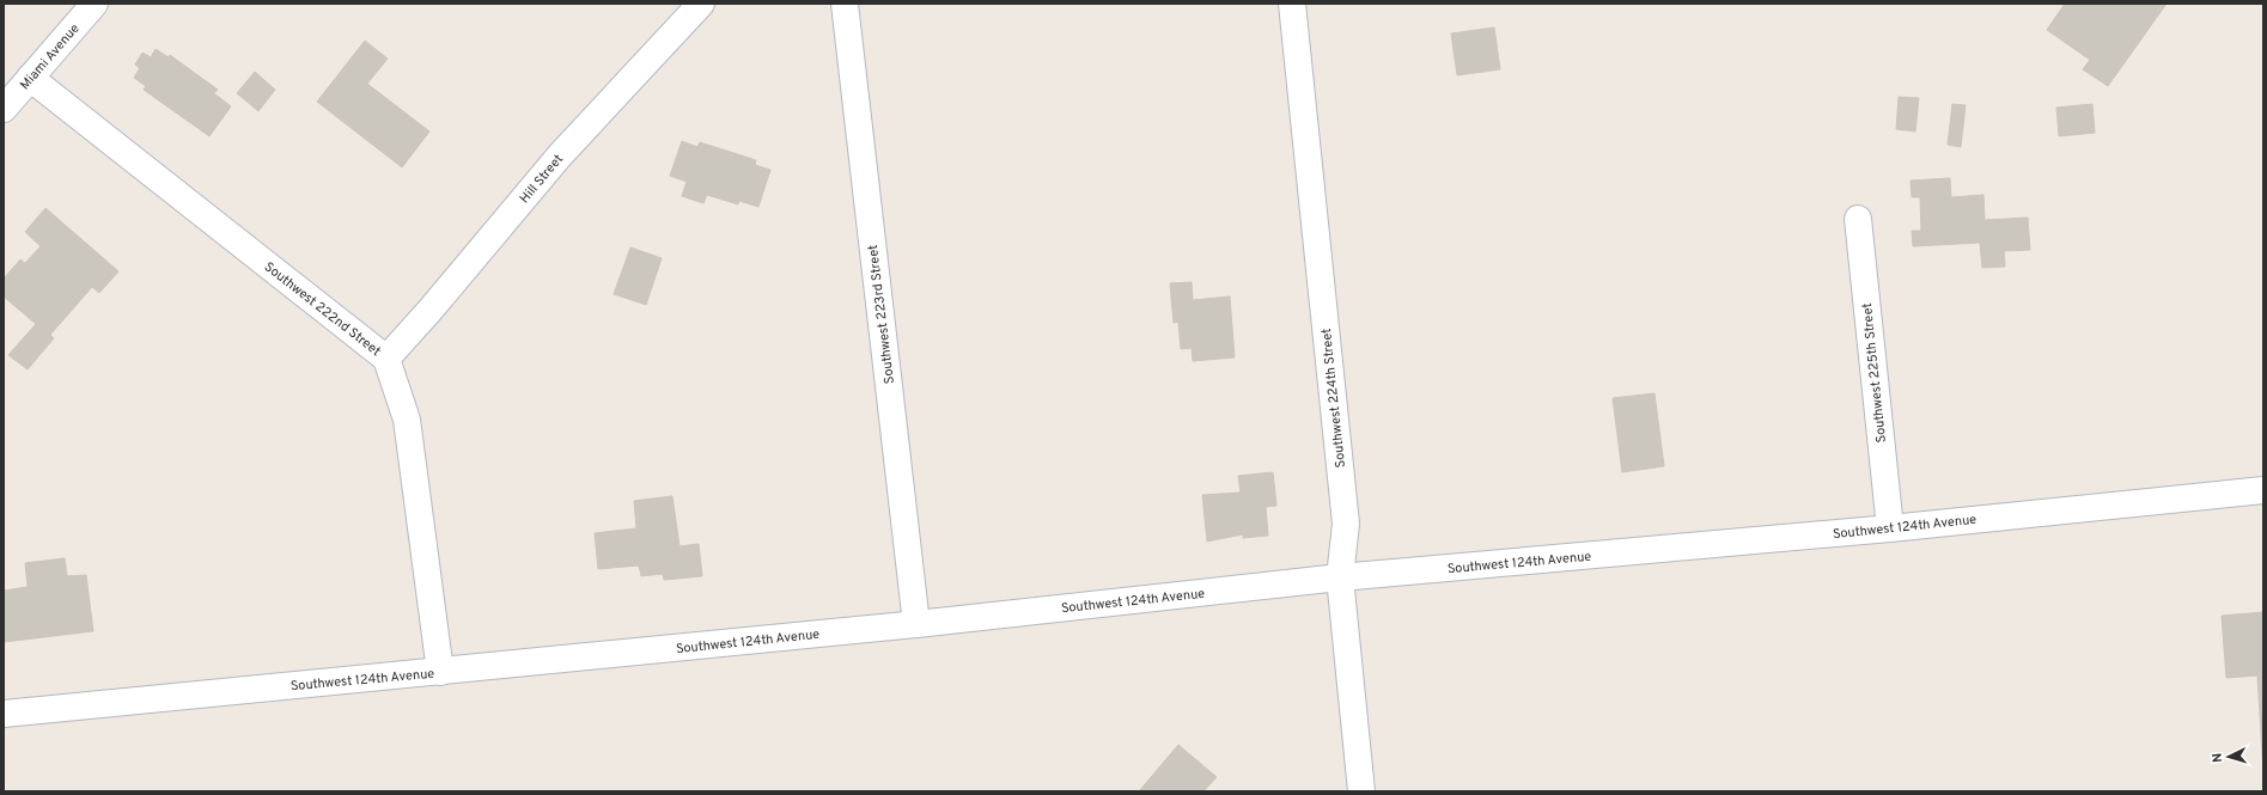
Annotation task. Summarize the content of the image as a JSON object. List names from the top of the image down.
{
  "streets": {
    "street": [
      "Miami Avenue",
      "Hill Street",
      "Southwest 222nd Street",
      "Southwest 223rd Street",
      "Southwest 225th Street",
      "Southwest 224th Street",
      "Southwest 124th Avenue"
    ]
  },
  "crossings": [
    ["Miami Avenue", "Southwest 222nd Street"],
    ["Hill Street", "Southwest 222nd Street"],
    ["Southwest 222nd Street", "Southwest 124th Avenue"],
    ["Southwest 223rd Street", "Southwest 124th Avenue"],
    ["Southwest 225th Street", "Southwest 124th Avenue"],
    ["Southwest 224th Street", "Southwest 124th Avenue"]
  ],
  "north": "left"
}
